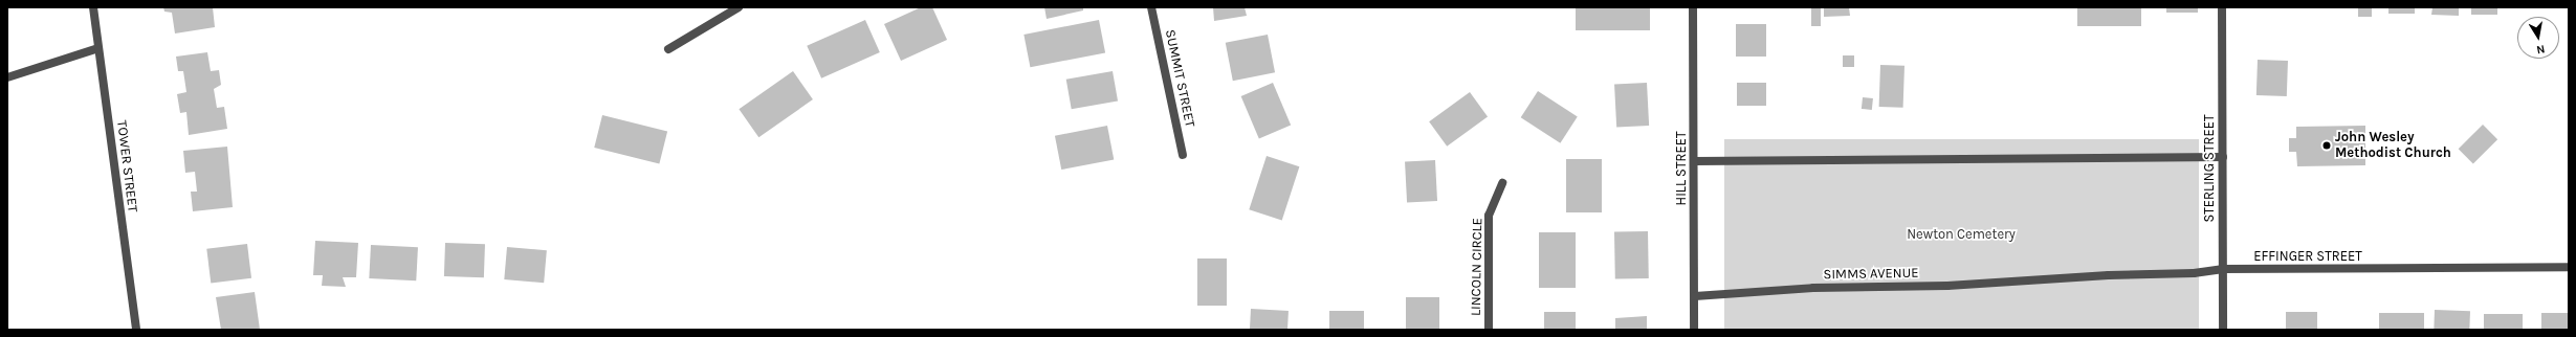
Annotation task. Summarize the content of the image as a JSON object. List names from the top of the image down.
{
  "streets": {
    "street": [
      "SUMMIT STREET",
      "TOWER STREET",
      "HILL STREET",
      "STERLING STREET",
      "EFFINGER STREET",
      "LINCOLN CIRCLE",
      "SIMMS AVENUE"
    ]
  },
  "crossings": [
    ["HILL STREET", "SIMMS AVENUE"],
    ["STERLING STREET", "EFFINGER STREET"],
    ["EFFINGER STREET", "SIMMS AVENUE"]
  ],
  "parks": ["Newton Cemetery"],
  "places": ["John Wesley Methodist Church"],
  "north": "bottom"
}
